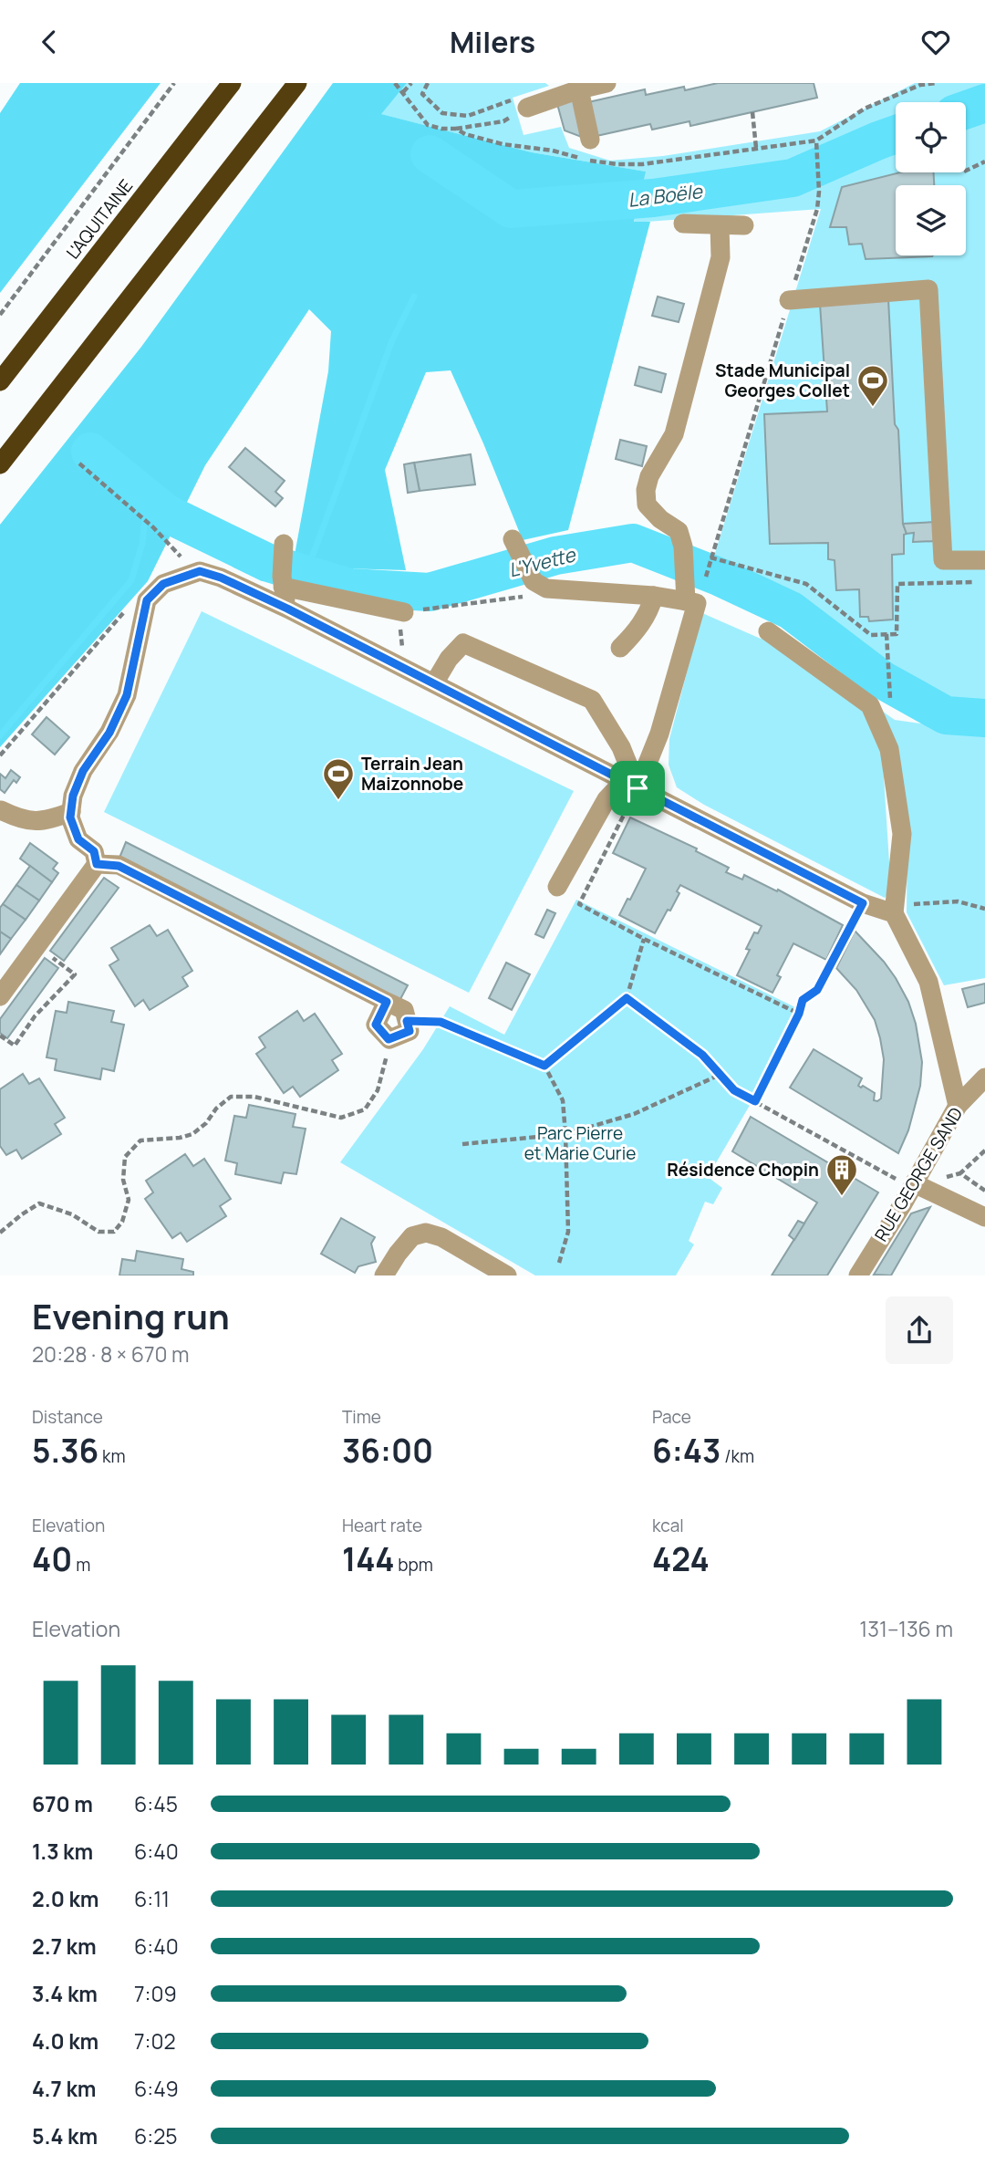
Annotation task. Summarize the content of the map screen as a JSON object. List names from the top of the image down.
{
  "streets": {
    "highway": ["L'AQUITAINE"],
    "street": ["RUE GEORGE SAND"]
  },
  "water": ["La Boële", "L'Yvette"],
  "parks": ["Parc Pierre et Marie Curie"],
  "places": {
    "sports": ["Stade Municipal Georges Collet", "Terrain Jean Maizonnobe"],
    "building": ["Résidence Chopin"]
  },
  "page": {
    "header": "Milers",
    "heading": ["Evening run", "20:28 · 8 × 670 m"],
    "stats": [
      ["Distance", "5.36 km"],
      ["Time", "36:00"],
      ["Pace", "6:43 /km"],
      ["Elevation", "40 m"],
      ["Heart rate", "144 bpm"],
      ["kcal", "424"]
    ],
    "chart": ["Elevation", "131–136 m"],
    "list": [
      {
        "name": "670 m",
        "note": "6:45"
      },
      {
        "name": "1.3 km",
        "note": "6:40"
      },
      {
        "name": "2.0 km",
        "note": "6:11"
      },
      {
        "name": "2.7 km",
        "note": "6:40"
      },
      {
        "name": "3.4 km",
        "note": "7:09"
      },
      {
        "name": "4.0 km",
        "note": "7:02"
      },
      {
        "name": "4.7 km",
        "note": "6:49"
      },
      {
        "name": "5.4 km",
        "note": "6:25"
      }
    ]
  }
}
